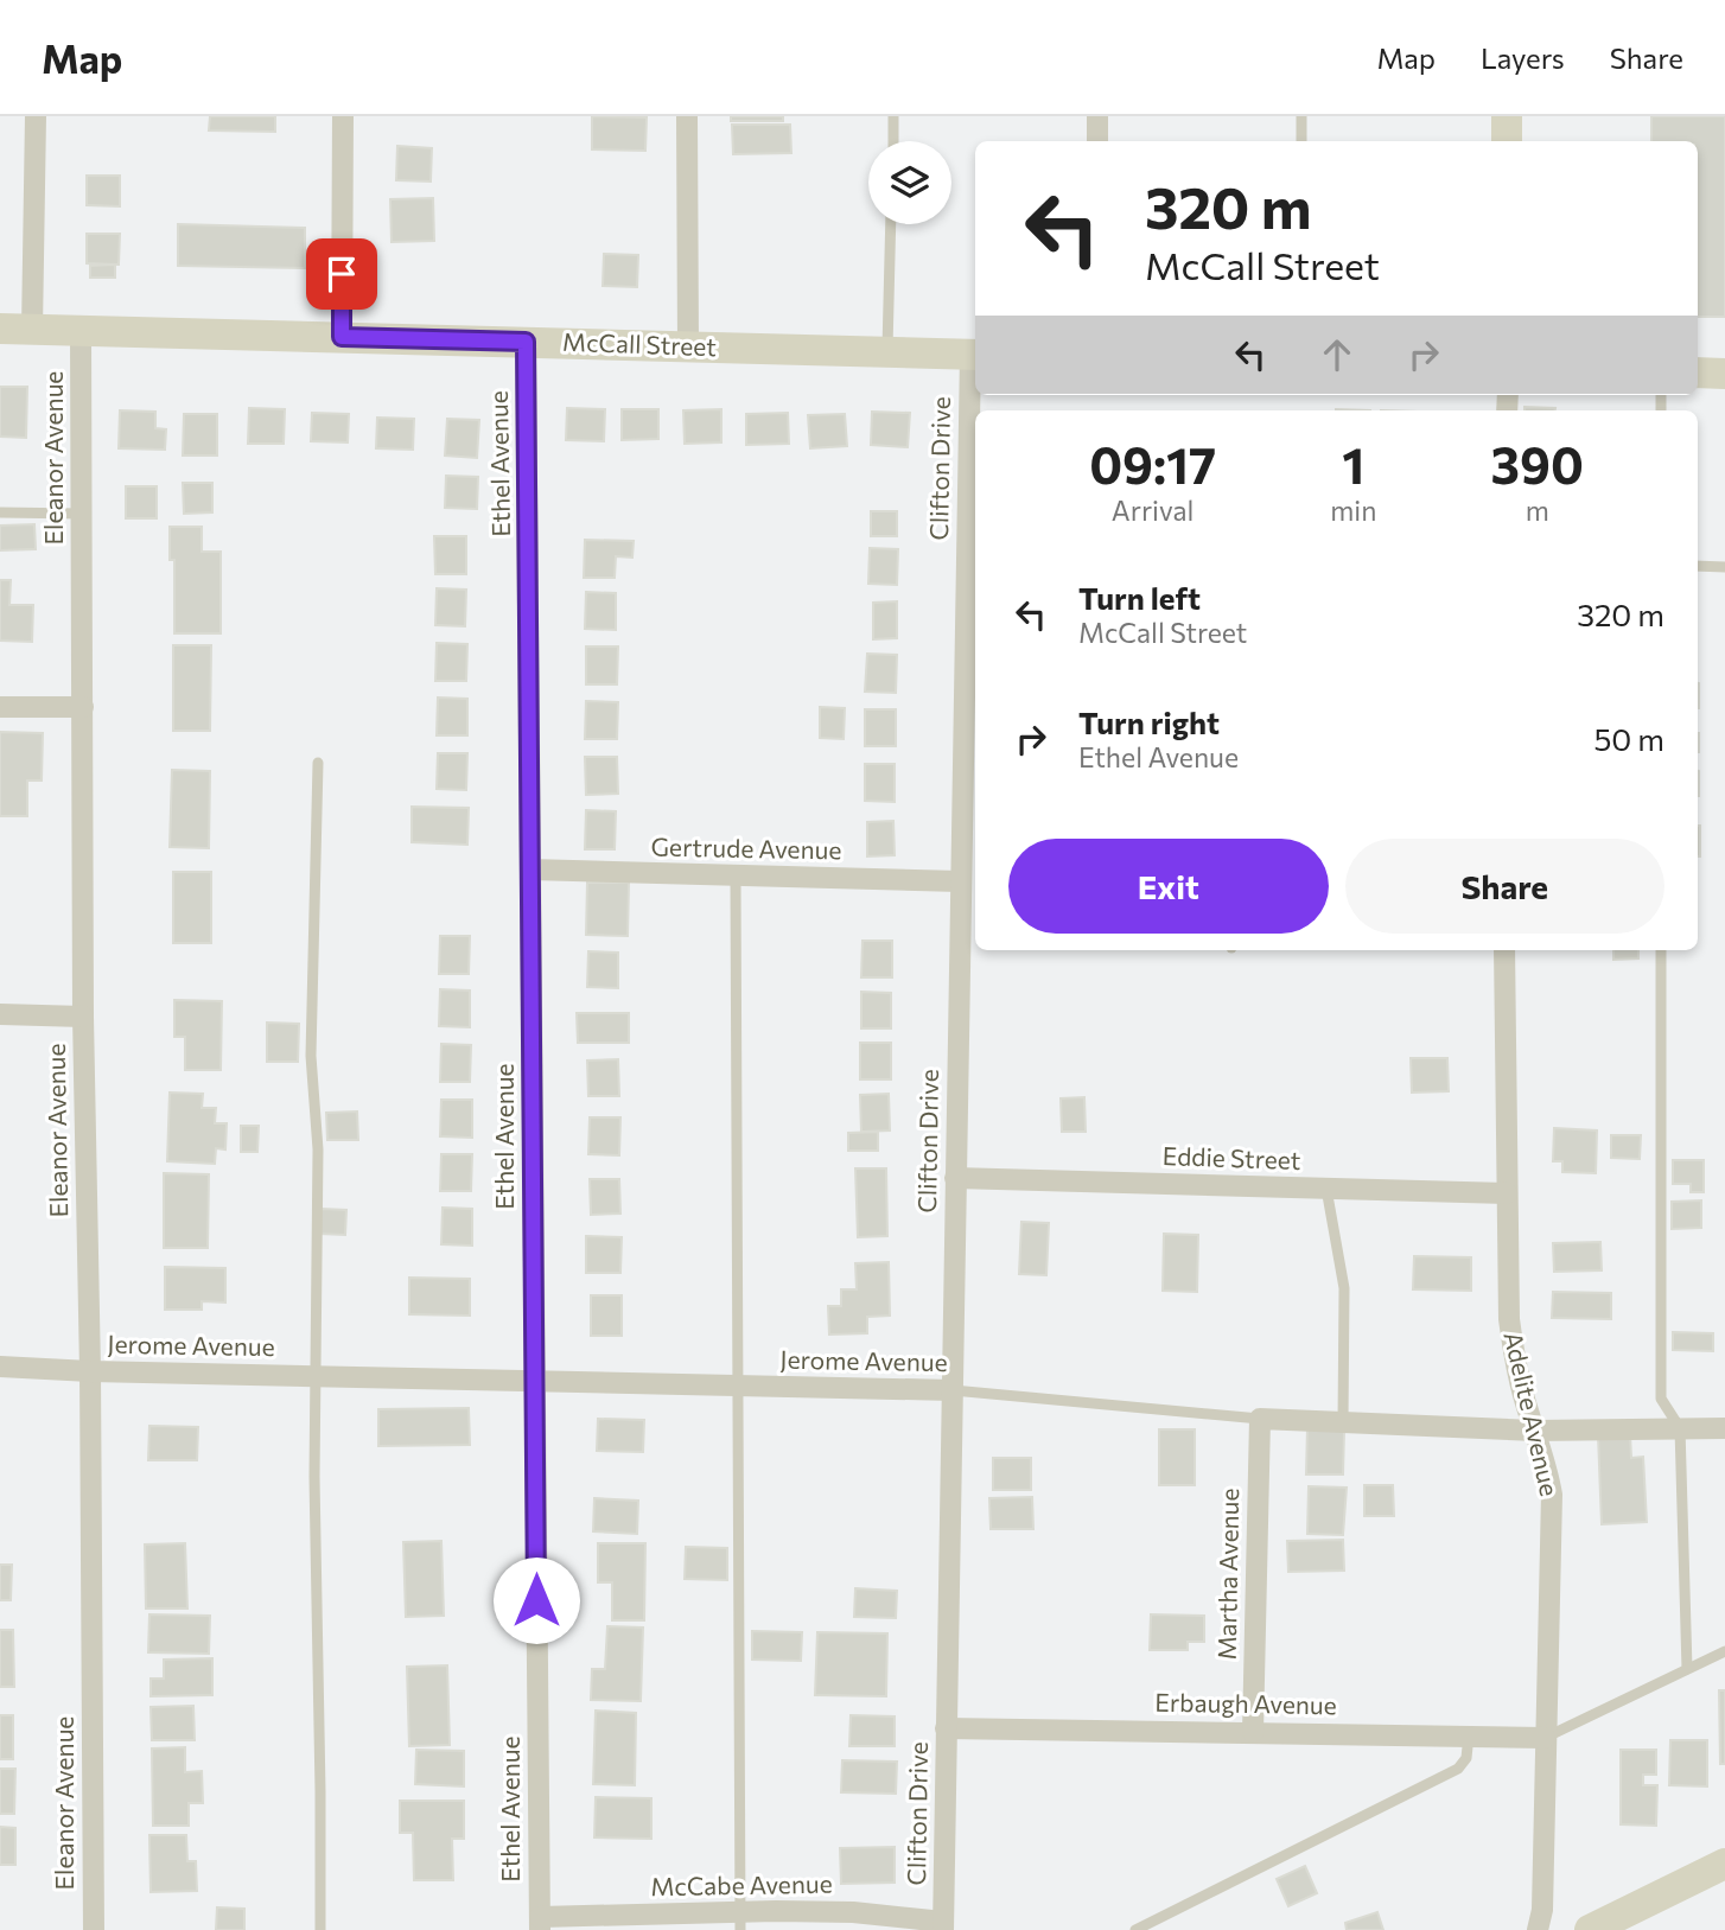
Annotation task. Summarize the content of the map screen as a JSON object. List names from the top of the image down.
{
  "streets": {
    "street": [
      "McCall Street",
      "Eleanor Avenue",
      "Ethel Avenue",
      "Clifton Drive",
      "Gertrude Avenue",
      "Eddie Street",
      "Jerome Avenue",
      "Adelite Avenue",
      "Martha Avenue",
      "Erbaugh Avenue",
      "McCabe Avenue"
    ]
  },
  "crossings": [
    ["McCall Street", "Eleanor Avenue"],
    ["McCall Street", "Ethel Avenue"],
    ["McCall Street", "Clifton Drive"],
    ["Eleanor Avenue", "Jerome Avenue"],
    ["Ethel Avenue", "Gertrude Avenue"],
    ["Ethel Avenue", "Jerome Avenue"],
    ["Ethel Avenue", "McCabe Avenue"],
    ["Clifton Drive", "Gertrude Avenue"],
    ["Clifton Drive", "Eddie Street"],
    ["Clifton Drive", "Jerome Avenue"],
    ["Clifton Drive", "Erbaugh Avenue"],
    ["Clifton Drive", "McCabe Avenue"],
    ["Eddie Street", "Adelite Avenue"],
    ["Jerome Avenue", "Adelite Avenue"],
    ["Jerome Avenue", "Martha Avenue"],
    ["Adelite Avenue", "Erbaugh Avenue"],
    ["Martha Avenue", "Erbaugh Avenue"]
  ],
  "page": {
    "header": "Map",
    "nav": ["Map", "Layers", "Share"],
    "turn": ["320 m", "McCall Street"],
    "eta": [
      "09:17",
      "Arrival",
      "1",
      "min",
      "390",
      "m"
    ],
    "list": [
      {
        "name": "Turn left",
        "note": "McCall Street",
        "value": "320 m"
      },
      {
        "name": "Turn right",
        "note": "Ethel Avenue",
        "value": "50 m"
      }
    ],
    "buttons": ["Exit", "Share"]
  }
}
